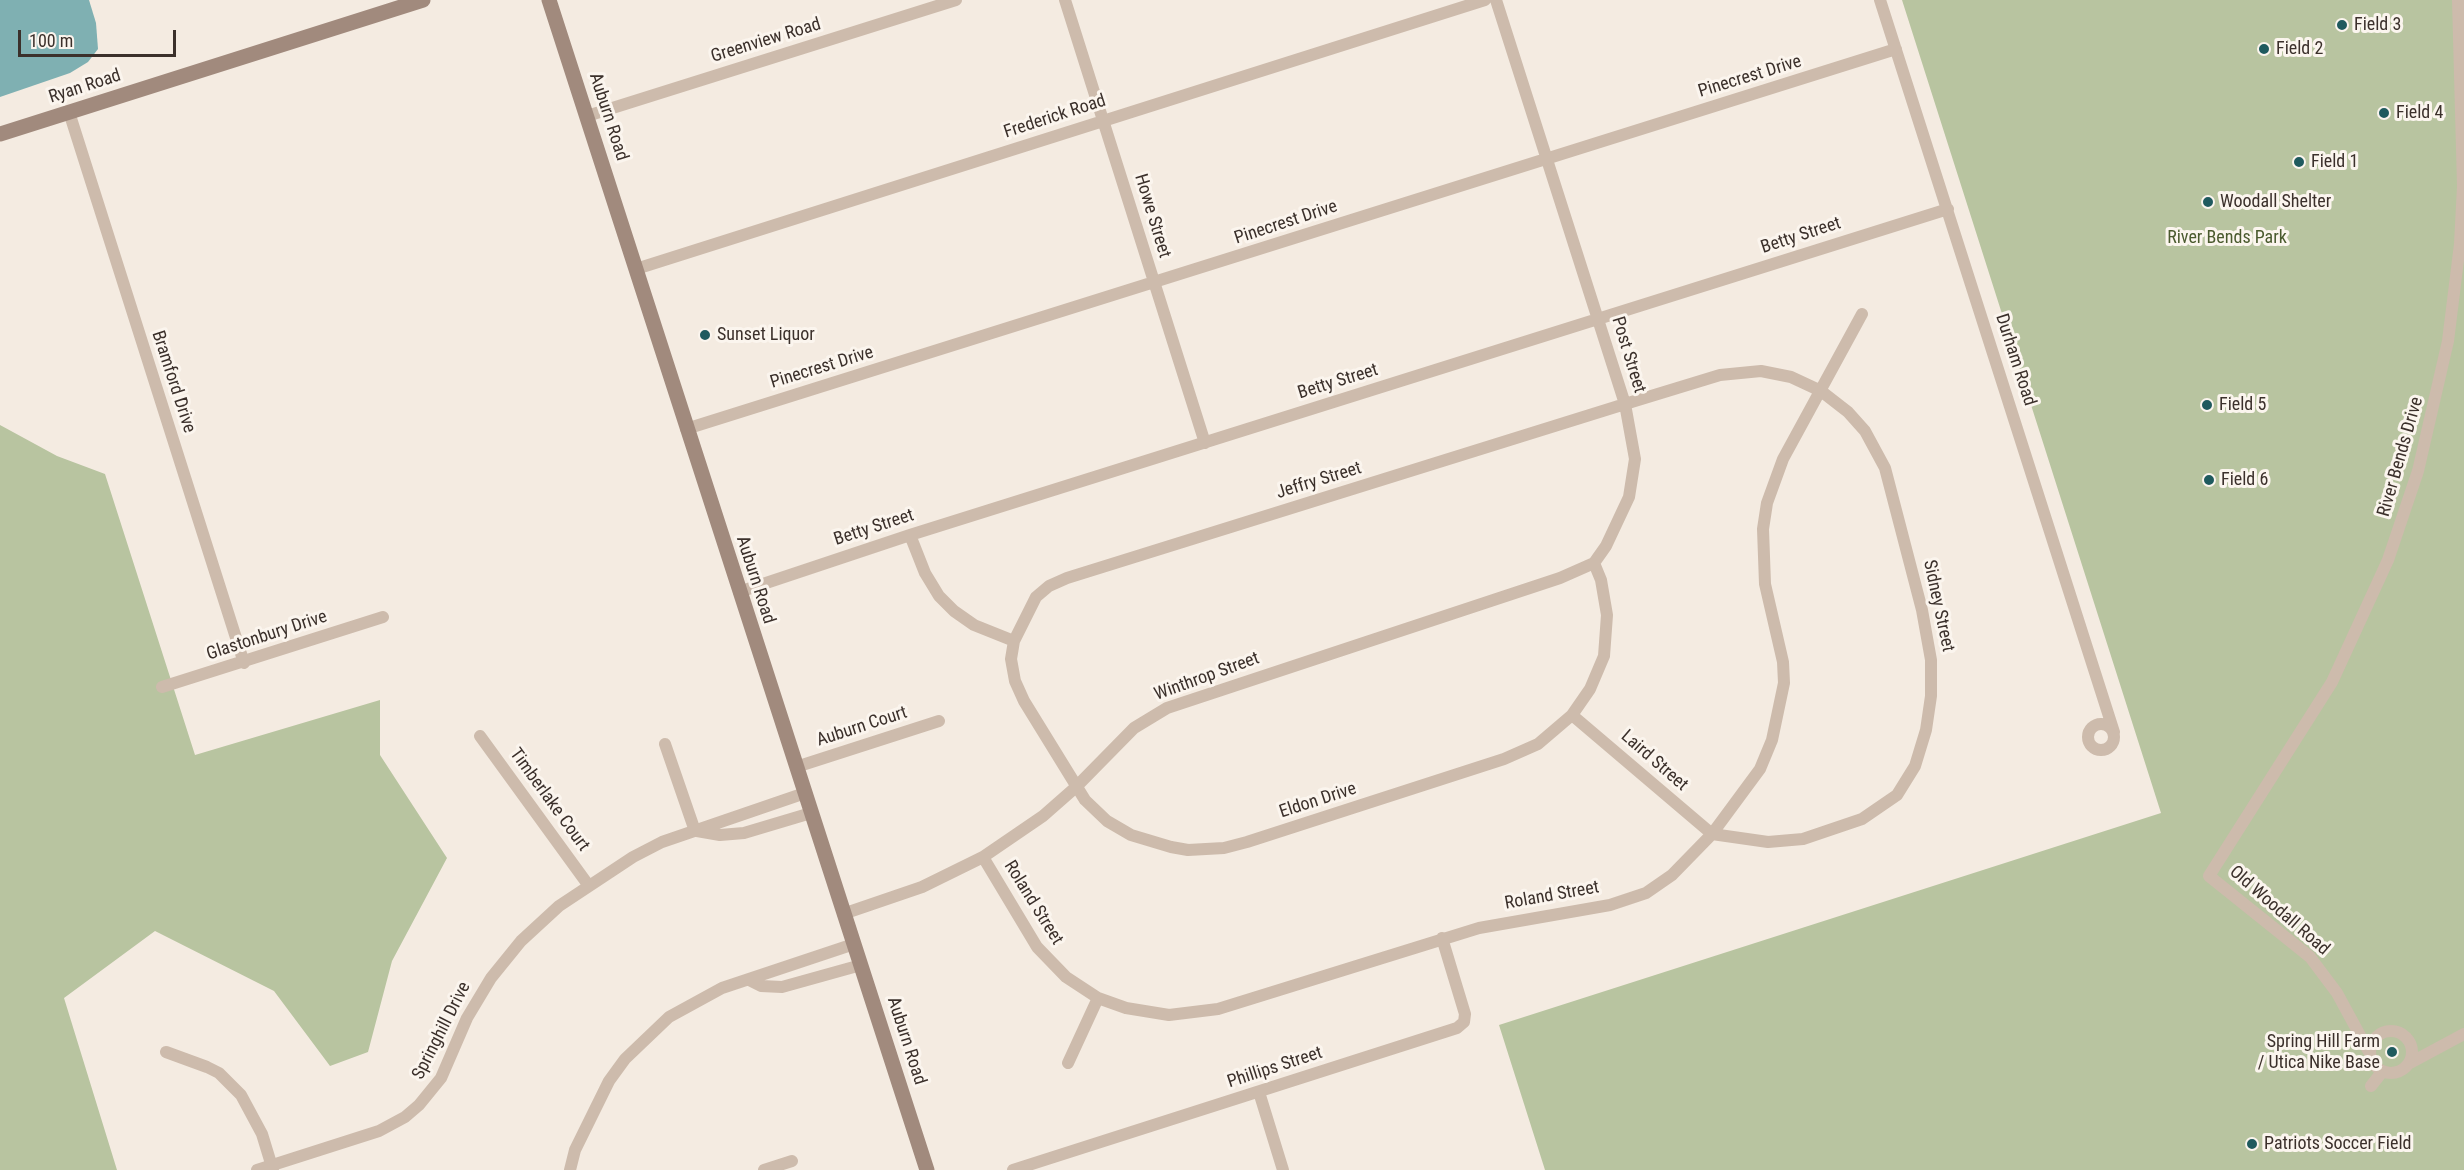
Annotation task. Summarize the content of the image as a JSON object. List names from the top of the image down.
{
  "streets": {
    "main road": ["Ryan Road", "Auburn Road"],
    "street": [
      "Greenview Road",
      "Pinecrest Drive",
      "Frederick Road",
      "Howe Street",
      "Betty Street",
      "Post Street",
      "Durham Road",
      "Bramford Drive",
      "River Bends Drive",
      "Jeffry Street",
      "Sidney Street",
      "Glastonbury Drive",
      "Winthrop Street",
      "Auburn Court",
      "Laird Street",
      "Timberlake Court",
      "Eldon Drive",
      "Roland Street",
      "Old Woodall Road",
      "Springhill Drive",
      "Phillips Street"
    ]
  },
  "crossings": [
    ["Greenview Road", "Auburn Road"],
    ["Pinecrest Drive", "Auburn Road"],
    ["Pinecrest Drive", "Howe Street"],
    ["Pinecrest Drive", "Post Street"],
    ["Pinecrest Drive", "Durham Road"],
    ["Ryan Road", "Bramford Drive"],
    ["Auburn Road", "Frederick Road"],
    ["Auburn Road", "Betty Street"],
    ["Auburn Road", "Winthrop Street"],
    ["Auburn Road", "Auburn Court"],
    ["Auburn Road", "Springhill Drive"],
    ["Frederick Road", "Howe Street"],
    ["Howe Street", "Betty Street"],
    ["Betty Street", "Post Street"],
    ["Betty Street", "Durham Road"],
    ["Post Street", "Jeffry Street"],
    ["Post Street", "Winthrop Street"],
    ["Bramford Drive", "Glastonbury Drive"],
    ["River Bends Drive", "Old Woodall Road"],
    ["Jeffry Street", "Sidney Street"],
    ["Jeffry Street", "Winthrop Street"],
    ["Jeffry Street", "Eldon Drive"],
    ["Jeffry Street", "Roland Street"],
    ["Sidney Street", "Laird Street"],
    ["Sidney Street", "Roland Street"],
    ["Winthrop Street", "Eldon Drive"],
    ["Winthrop Street", "Roland Street"],
    ["Laird Street", "Eldon Drive"],
    ["Laird Street", "Roland Street"],
    ["Timberlake Court", "Springhill Drive"],
    ["Roland Street", "Phillips Street"]
  ],
  "parks": ["River Bends Park"],
  "places": [
    "Field 3",
    "Field 2",
    "Field 4",
    "Field 1",
    "Woodall Shelter",
    "Sunset Liquor",
    "Field 5",
    "Field 6",
    "Spring Hill Farm / Utica Nike Base",
    "Patriots Soccer Field"
  ],
  "scale_bar": "100 m"
}
